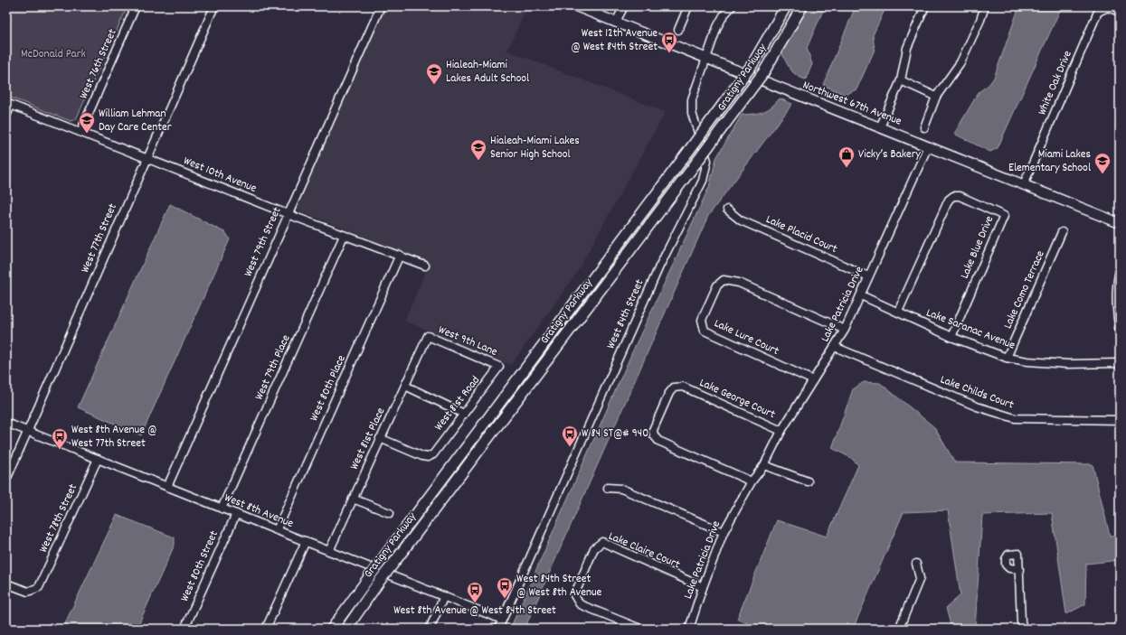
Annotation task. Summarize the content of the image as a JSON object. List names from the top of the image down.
{
  "streets": {
    "highway": ["Gratigny Parkway"],
    "main road": ["Northwest 67th Avenue"],
    "street": [
      "West 76th Street",
      "White Oak Drive",
      "West 10th Avenue",
      "Lake Placid Court",
      "West 77th Street",
      "West 79th Street",
      "Lake Blue Drive",
      "Lake Como Terrace",
      "Lake Patricia Drive",
      "West 84th Street",
      "Lake Saranac Avenue",
      "Lake Lure Court",
      "West 9th Lane",
      "West 79th Place",
      "West 80th Place",
      "Lake Childs Court",
      "Lake George Court",
      "West 81st Road",
      "West 81st Place",
      "West 8th Avenue",
      "West 78th Street",
      "Lake Claire Court",
      "West 80th Street"
    ]
  },
  "crossings": [
    ["West 76th Street", "West 10th Avenue"],
    ["White Oak Drive", "Northwest 67th Avenue"],
    ["Northwest 67th Avenue", "Lake Patricia Drive"],
    ["Northwest 67th Avenue", "West 84th Street"],
    ["West 10th Avenue", "West 77th Street"],
    ["West 10th Avenue", "West 79th Street"],
    ["West 10th Avenue", "West 79th Place"],
    ["West 10th Avenue", "West 80th Place"],
    ["Lake Placid Court", "Lake Patricia Drive"],
    ["West 77th Street", "West 8th Avenue"],
    ["West 79th Street", "West 8th Avenue"],
    ["Lake Blue Drive", "Lake Saranac Avenue"],
    ["Lake Como Terrace", "Lake Saranac Avenue"],
    ["Lake Patricia Drive", "Lake Saranac Avenue"],
    ["Lake Patricia Drive", "Lake Lure Court"],
    ["Lake Patricia Drive", "Lake Childs Court"],
    ["Lake Patricia Drive", "Lake George Court"],
    ["Lake Patricia Drive", "Lake Claire Court"],
    ["West 84th Street", "West 8th Avenue"],
    ["West 9th Lane", "West 81st Road"],
    ["West 9th Lane", "West 81st Place"],
    ["West 79th Place", "West 8th Avenue"],
    ["West 80th Place", "West 8th Avenue"],
    ["West 81st Road", "West 81st Place"],
    ["West 81st Place", "West 8th Avenue"],
    ["West 8th Avenue", "West 78th Street"],
    ["West 8th Avenue", "West 80th Street"]
  ],
  "parks": ["McDonald Park"],
  "places": {
    "bus stop": [
      "West 12th Avenue @ West 84th Street",
      "W 84 ST@# 940",
      "West 8th Avenue @ West 77th Street",
      "West 84th Street @ West 8th Avenue",
      "West 8th Avenue @ West 84th Street"
    ],
    "school or university": [
      "Hialeah-Miami Lakes Adult School",
      "William Lehman Day Care Center",
      "Hialeah-Miami Lakes Senior High School",
      "Miami Lakes Elementary School"
    ],
    "shop": ["Vicky’s Bakery"]
  }
}
